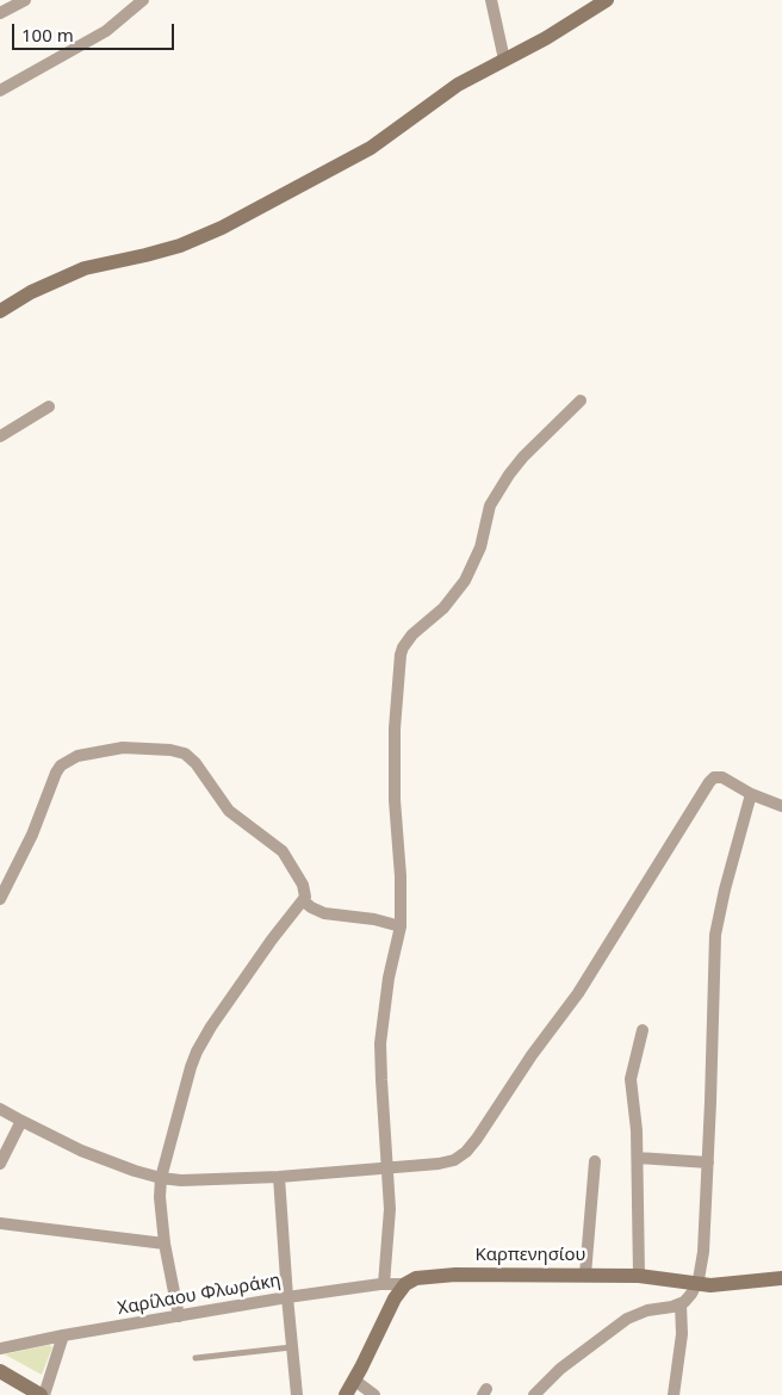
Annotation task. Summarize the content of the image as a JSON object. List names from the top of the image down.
{
  "streets": {
    "street": ["Καρπενησίου", "Χαρίλαου Φλωράκη"]
  },
  "crossings": [
    ["Καρπενησίου", "Χαρίλαου Φλωράκη"]
  ],
  "scale_bar": "100 m"
}
